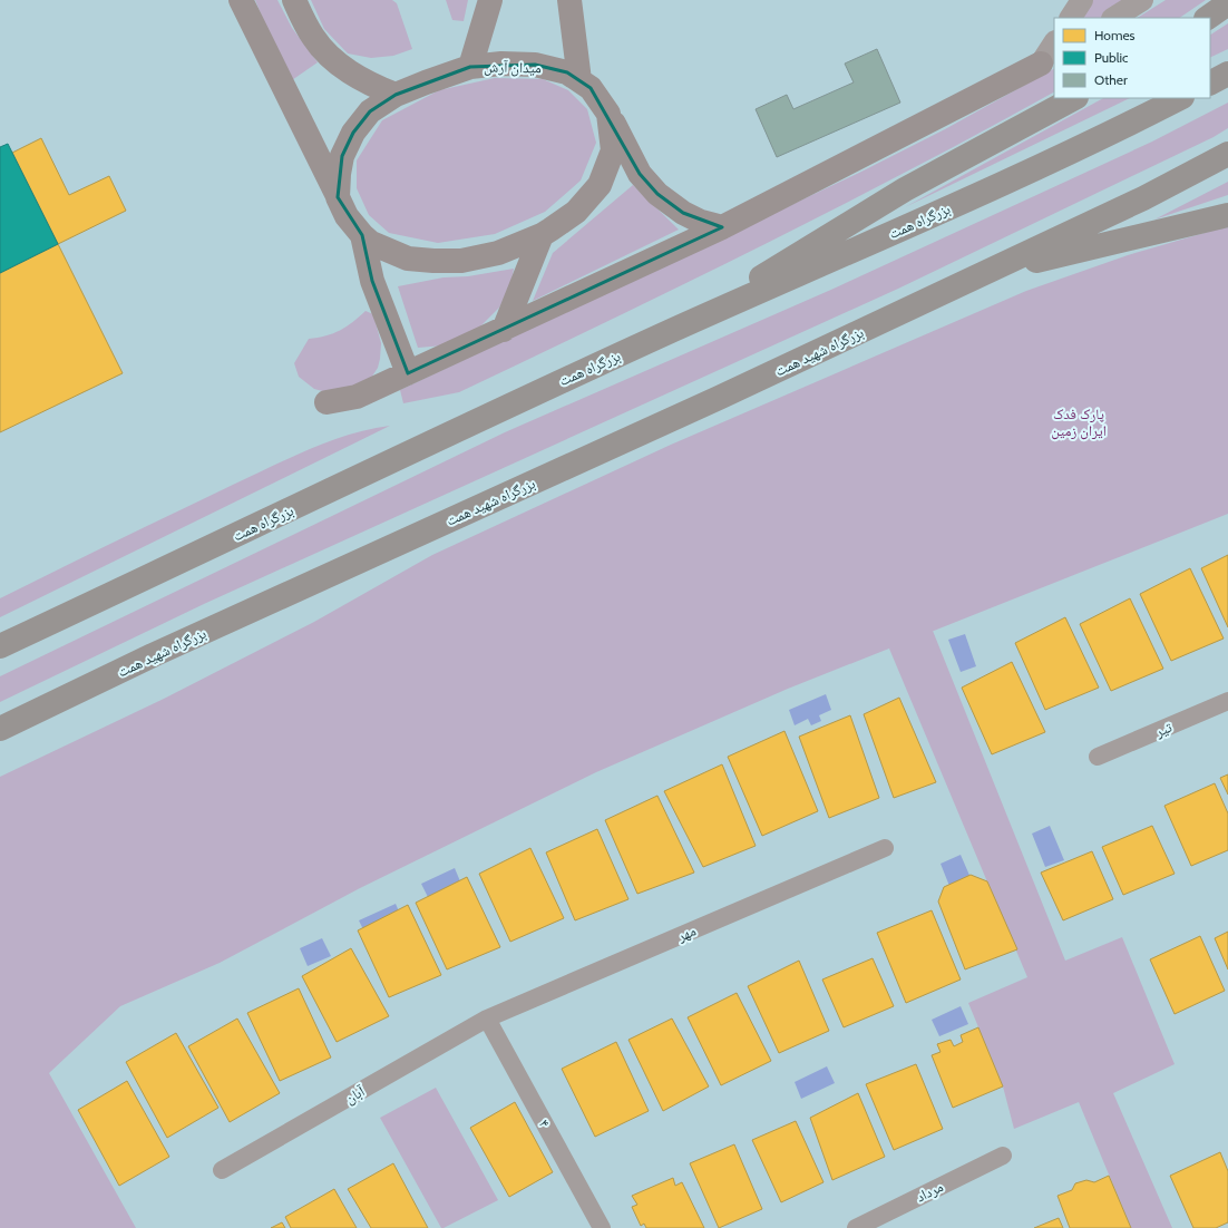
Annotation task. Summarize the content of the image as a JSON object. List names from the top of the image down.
{
  "streets": {
    "highway": ["بزرگراه همت", "بزرگراه شهید همت"],
    "main road": ["میدان آرش"],
    "street": [
      "تیر",
      "مهر",
      "آبان",
      "۴",
      "مرداد"
    ]
  },
  "crossings": [
    ["مهر", "آبان"],
    ["مهر", "۴"],
    ["آبان", "۴"]
  ],
  "parks": ["پارک فدک ایران زمین"],
  "legend": ["Homes", "Public", "Other"]
}
